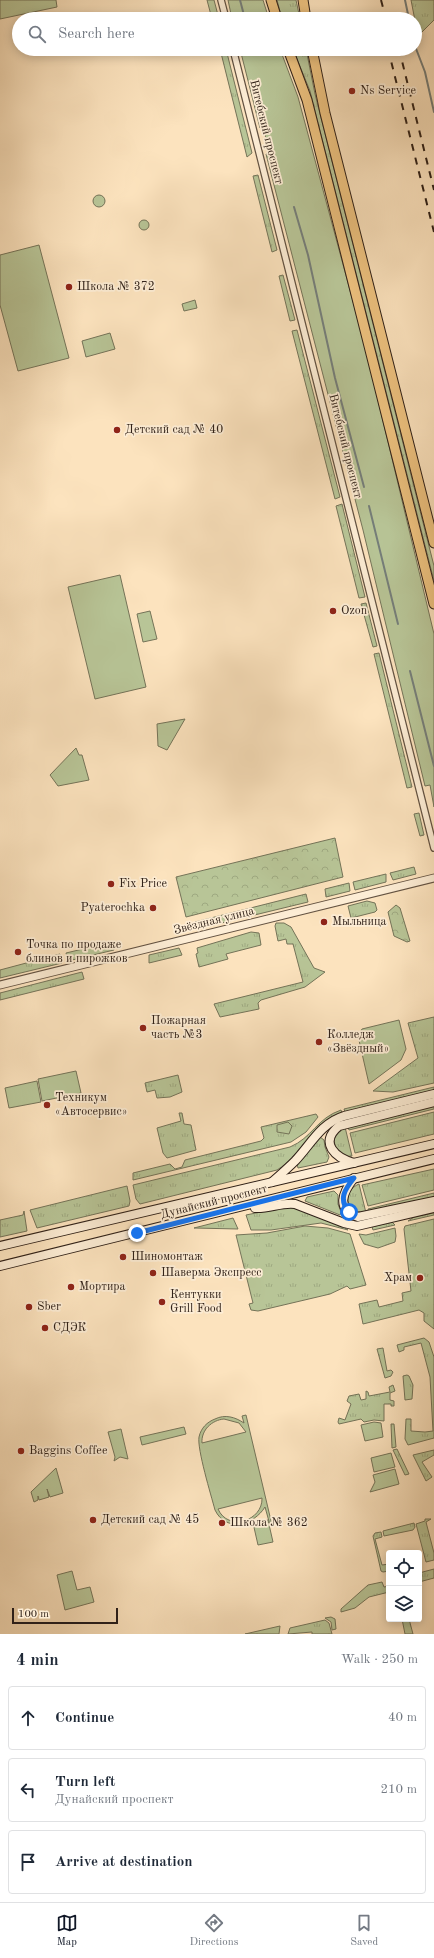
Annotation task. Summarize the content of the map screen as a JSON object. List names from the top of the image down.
{
  "streets": {
    "main road": ["Дунайский проспект"],
    "street": ["Витебский проспект", "Звёздная улица"]
  },
  "places": [
    "Ns Service",
    "Школа № 372",
    "Детский сад № 40",
    "Ozon",
    "Fix Price",
    "Pyaterochka",
    "Мыльница",
    "Точка по продаже блинов и пирожков",
    "Пожарная часть №3",
    "Колледж «Звёздный»",
    "Техникум «Автосервис»",
    "Шиномонтаж",
    "Шаверма Экспресс",
    "Храм",
    "Мортира",
    "Кентукки Grill Food",
    "Sber",
    "СДЭК",
    "Baggins Coffee",
    "Детский сад № 45",
    "Школа № 362"
  ],
  "scale_bar": "100 m",
  "page": {
    "search": "Search here",
    "scale": "100 m",
    "heading": ["4 min", "Walk · 250 m"],
    "list": [
      ["Continue", "40 m"],
      ["Turn left", "Дунайский проспект", "210 m"],
      "Arrive at destination"
    ],
    "nav": ["Map", "Directions", "Saved"]
  }
}
